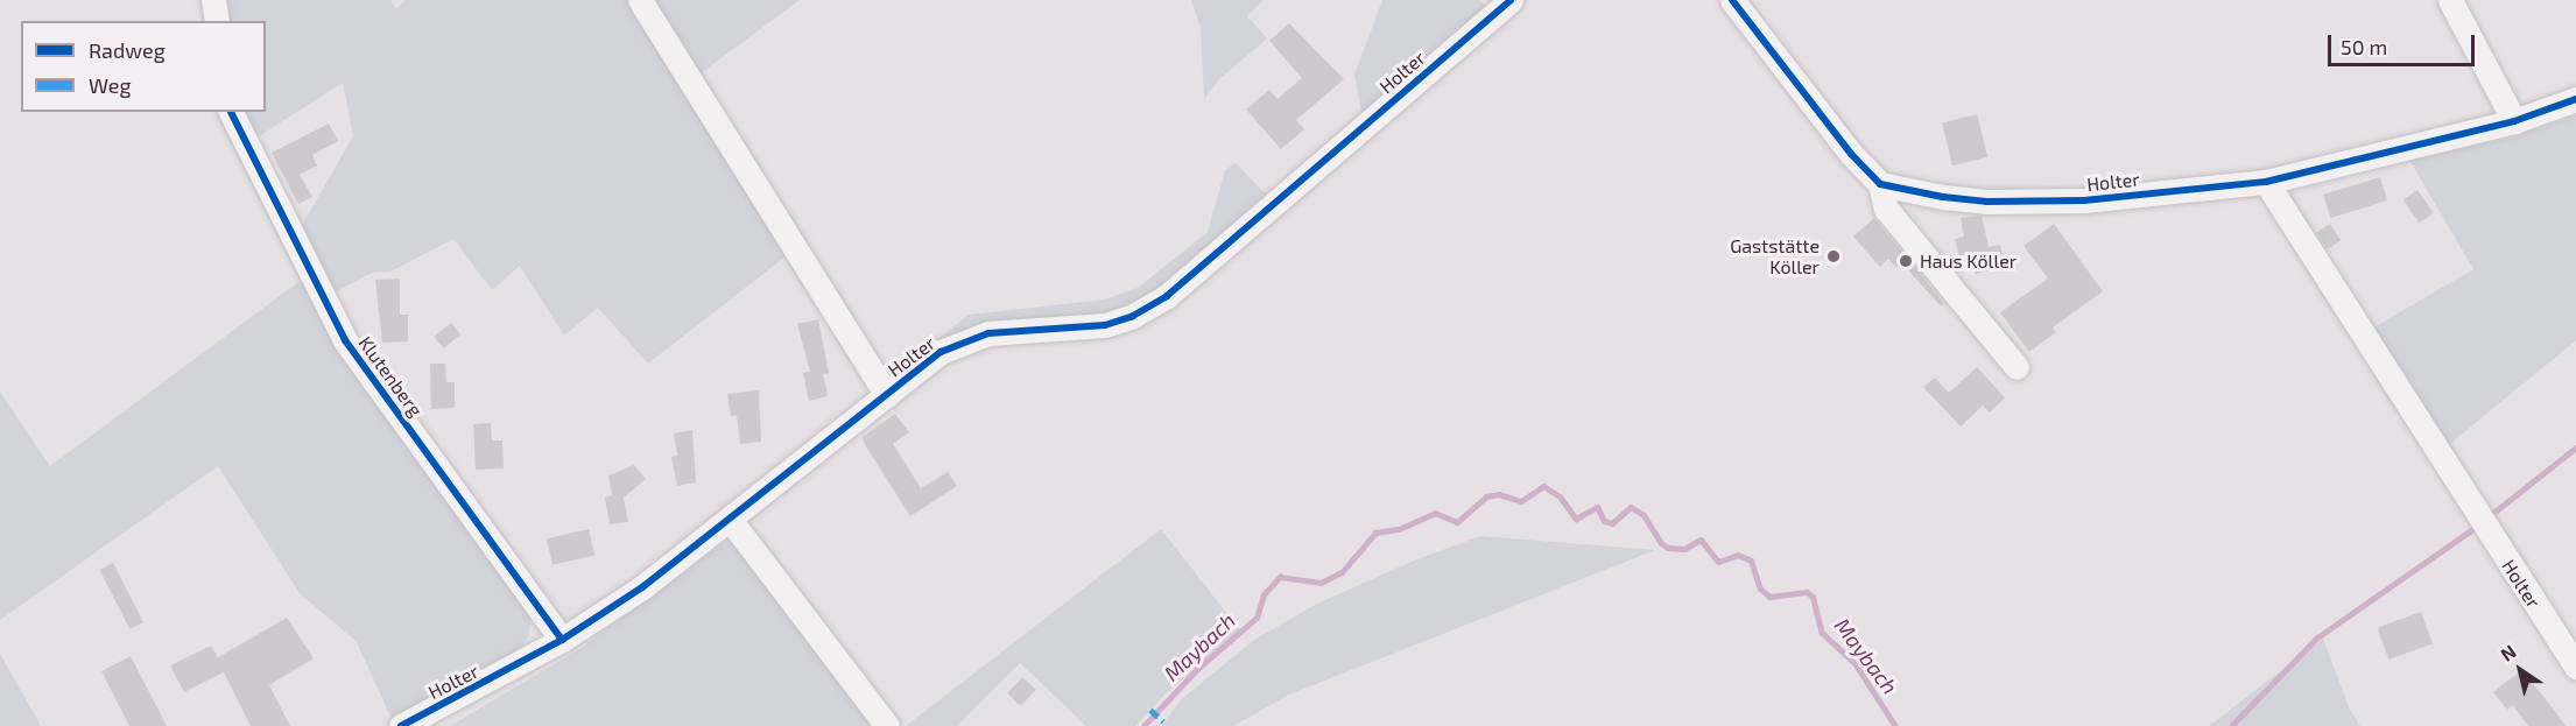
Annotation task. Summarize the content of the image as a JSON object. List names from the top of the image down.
{
  "streets": {
    "street": ["Holter", "Klutenberg"]
  },
  "crossings": [
    ["Holter", "Klutenberg"]
  ],
  "water": ["Maybach"],
  "places": ["Gaststätte Köller", "Haus Köller"],
  "legend": ["Radweg", "Weg"],
  "scale_bar": "50 m",
  "north": "top left"
}
